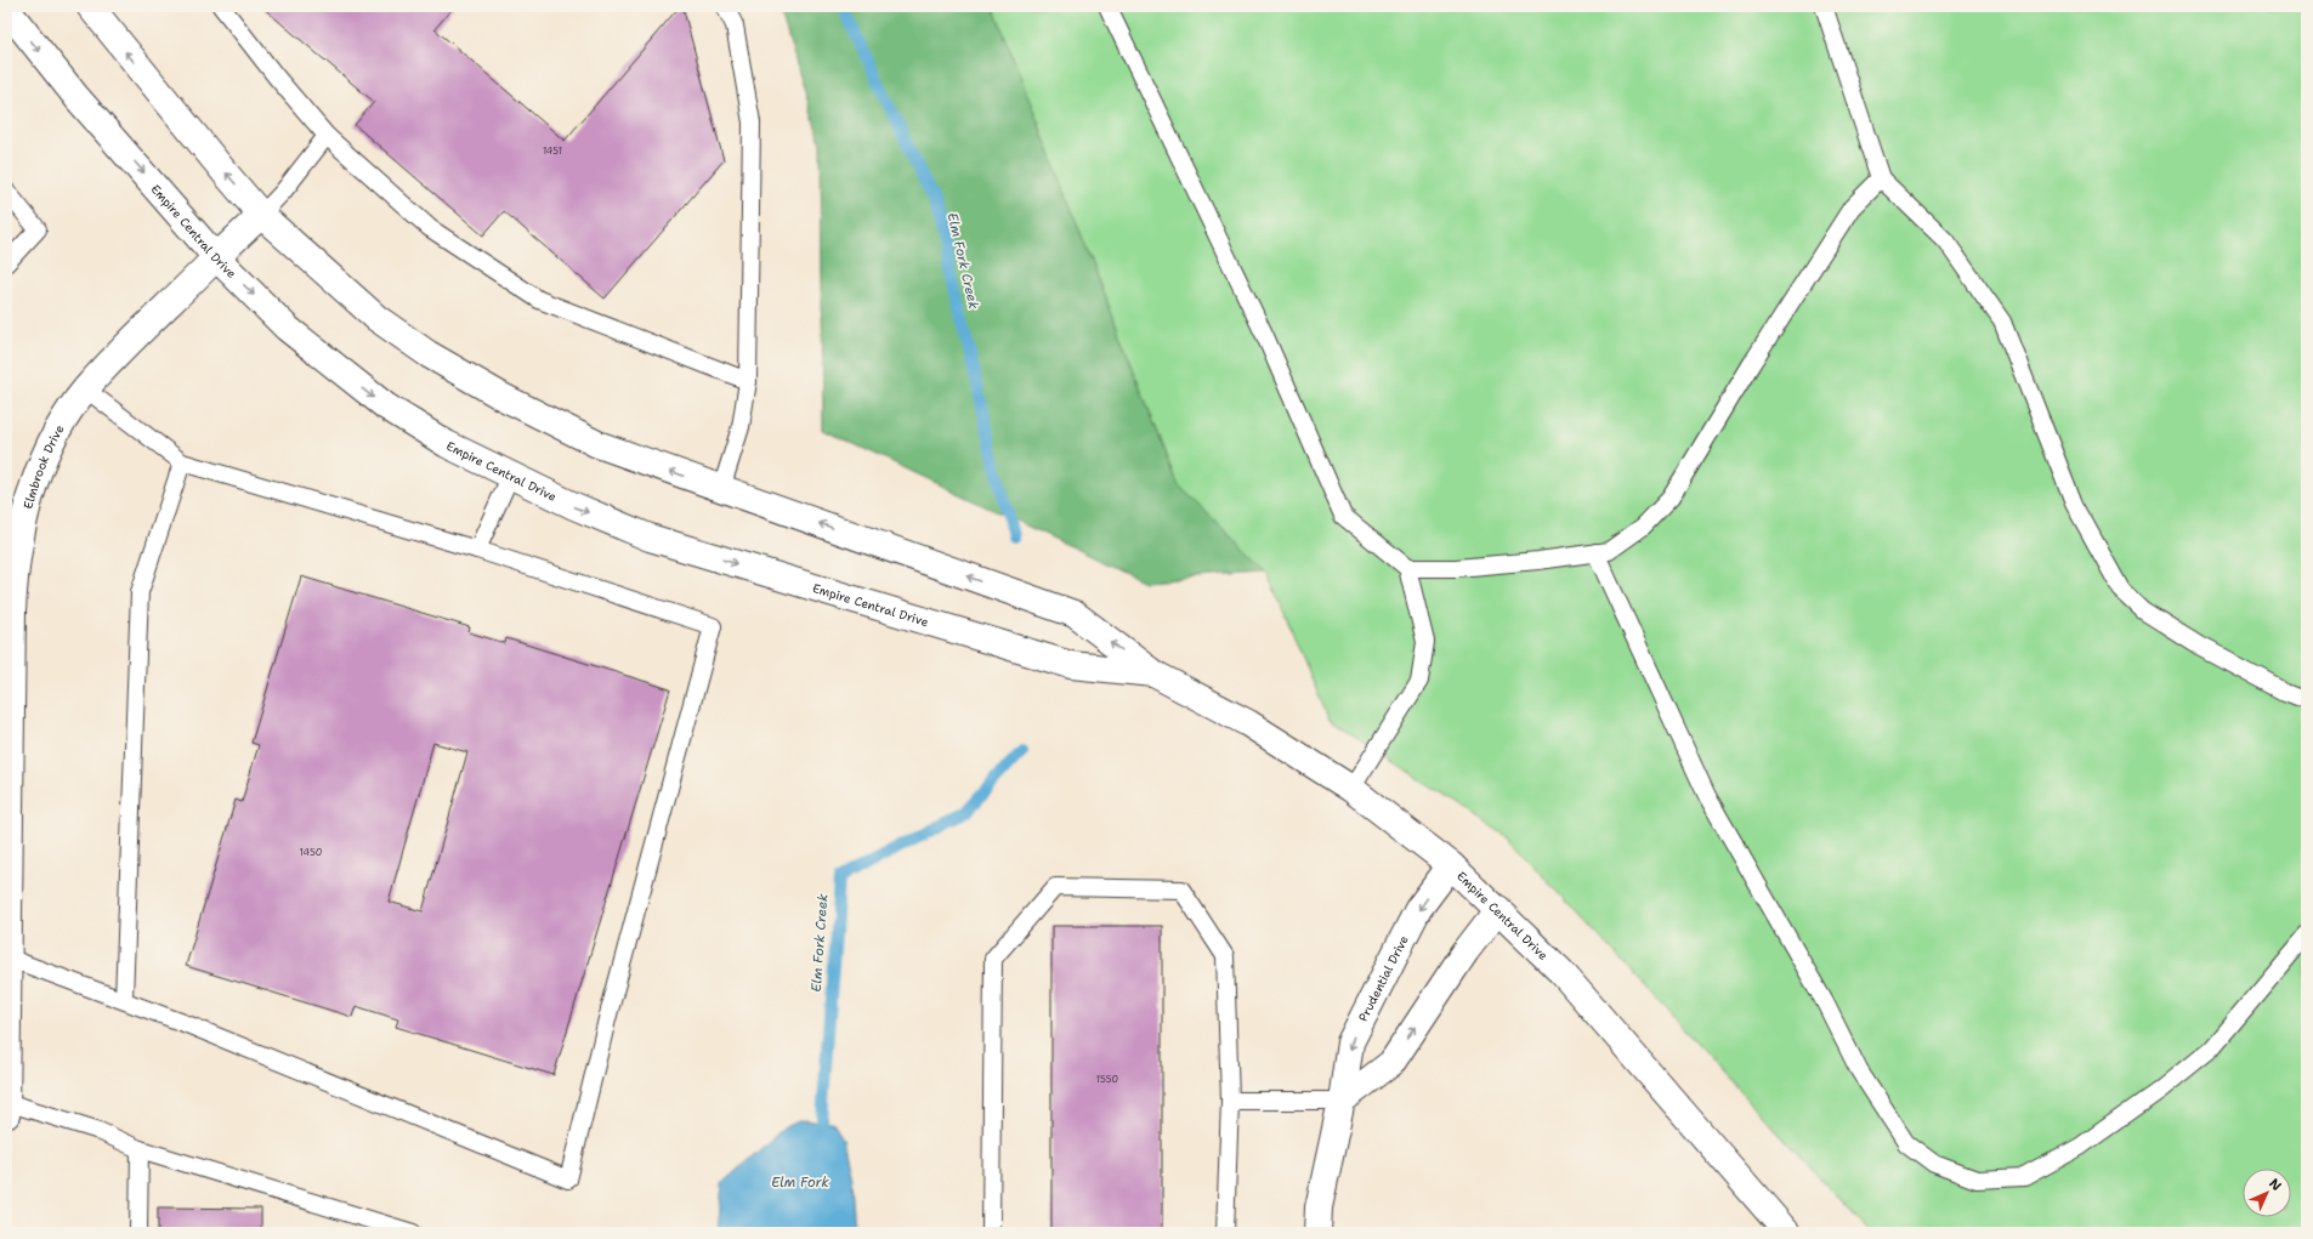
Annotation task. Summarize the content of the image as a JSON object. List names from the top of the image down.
{
  "streets": {
    "street": ["Empire Central Drive", "Elmbrook Drive", "Prudential Drive"]
  },
  "crossings": [
    ["Empire Central Drive", "Elmbrook Drive"],
    ["Empire Central Drive", "Prudential Drive"]
  ],
  "water": ["Elm Fork Creek", "Elm Fork"],
  "house_numbers": ["1451", "1450", "1550"],
  "north": "top right"
}
